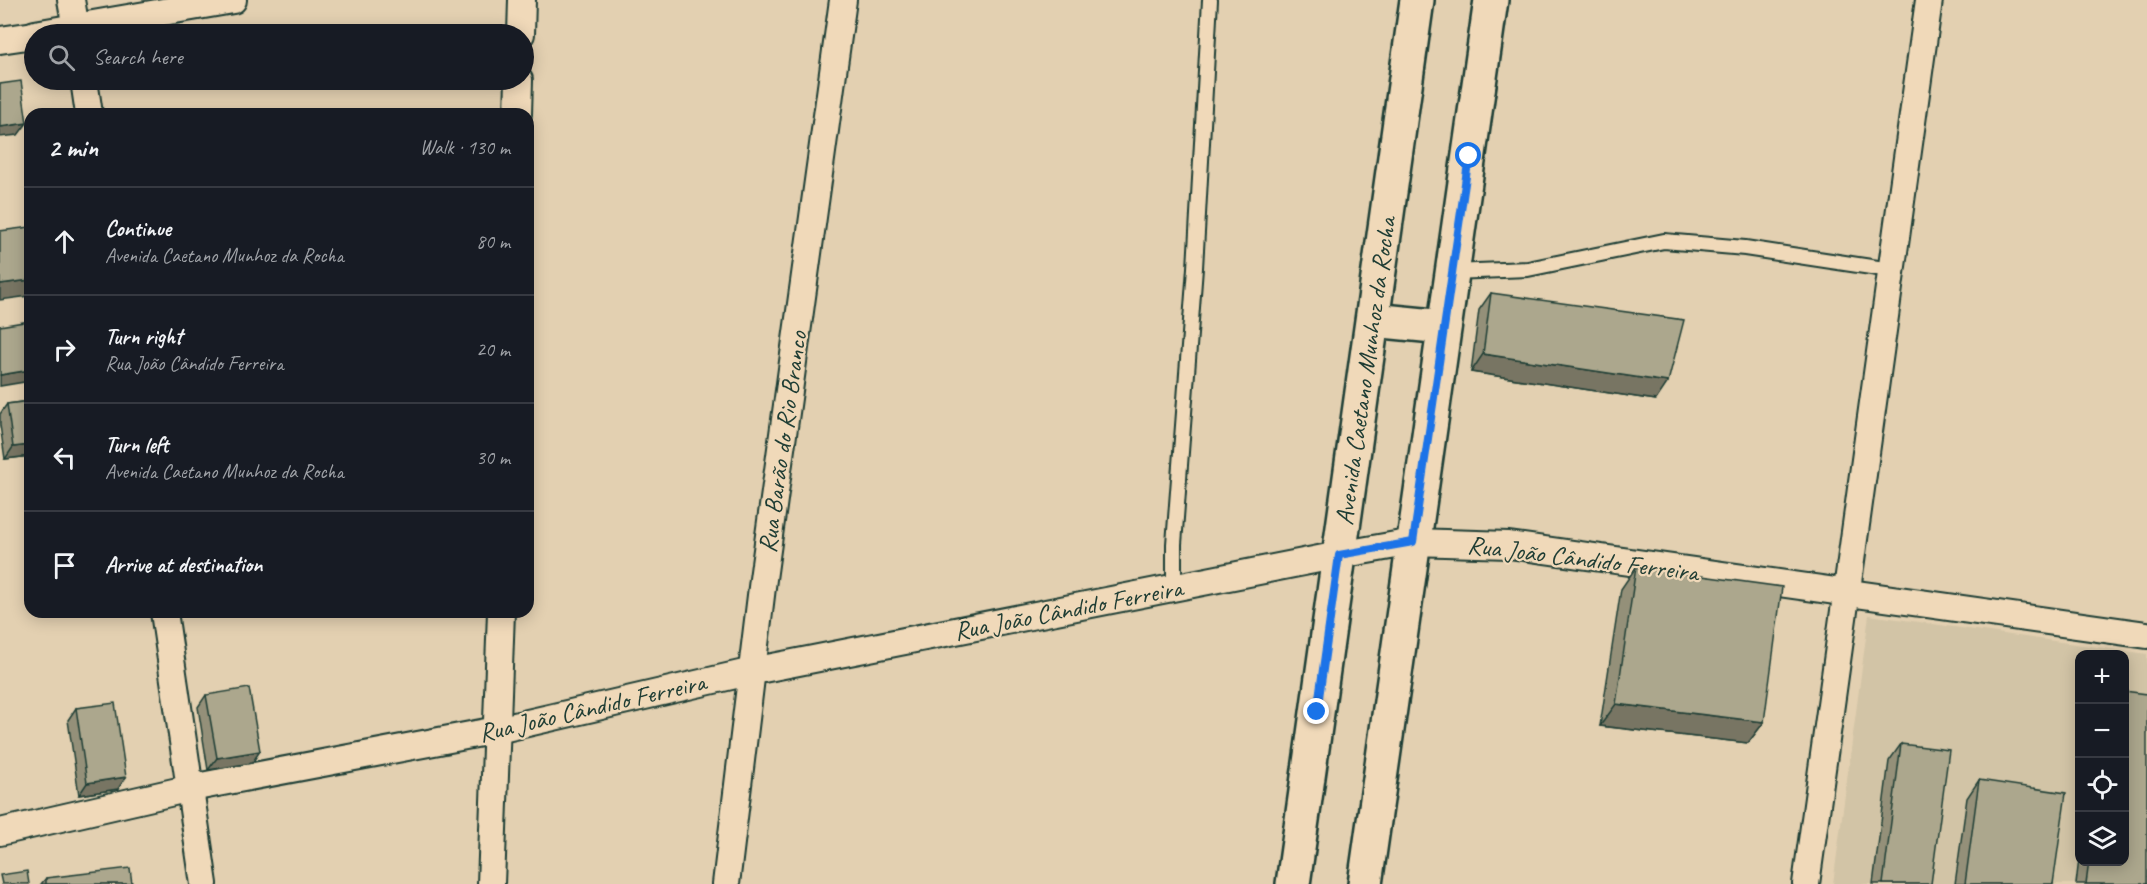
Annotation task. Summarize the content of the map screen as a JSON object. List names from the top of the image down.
{
  "streets": {
    "main road": ["Avenida Caetano Munhoz da Rocha"],
    "street": ["Rua Barão do Rio Branco", "Rua João Cândido Ferreira"]
  },
  "crossings": [
    ["Avenida Caetano Munhoz da Rocha", "Rua João Cândido Ferreira"],
    ["Rua Barão do Rio Branco", "Rua João Cândido Ferreira"]
  ],
  "page": {
    "search": "Search here",
    "heading": ["2 min", "Walk · 130 m"],
    "list": [
      ["Continue", "Avenida Caetano Munhoz da Rocha", "80 m"],
      ["Turn right", "Rua João Cândido Ferreira", "20 m"],
      ["Turn left", "Avenida Caetano Munhoz da Rocha", "30 m"],
      "Arrive at destination"
    ],
    "map_buttons": ["+", "−"]
  }
}
